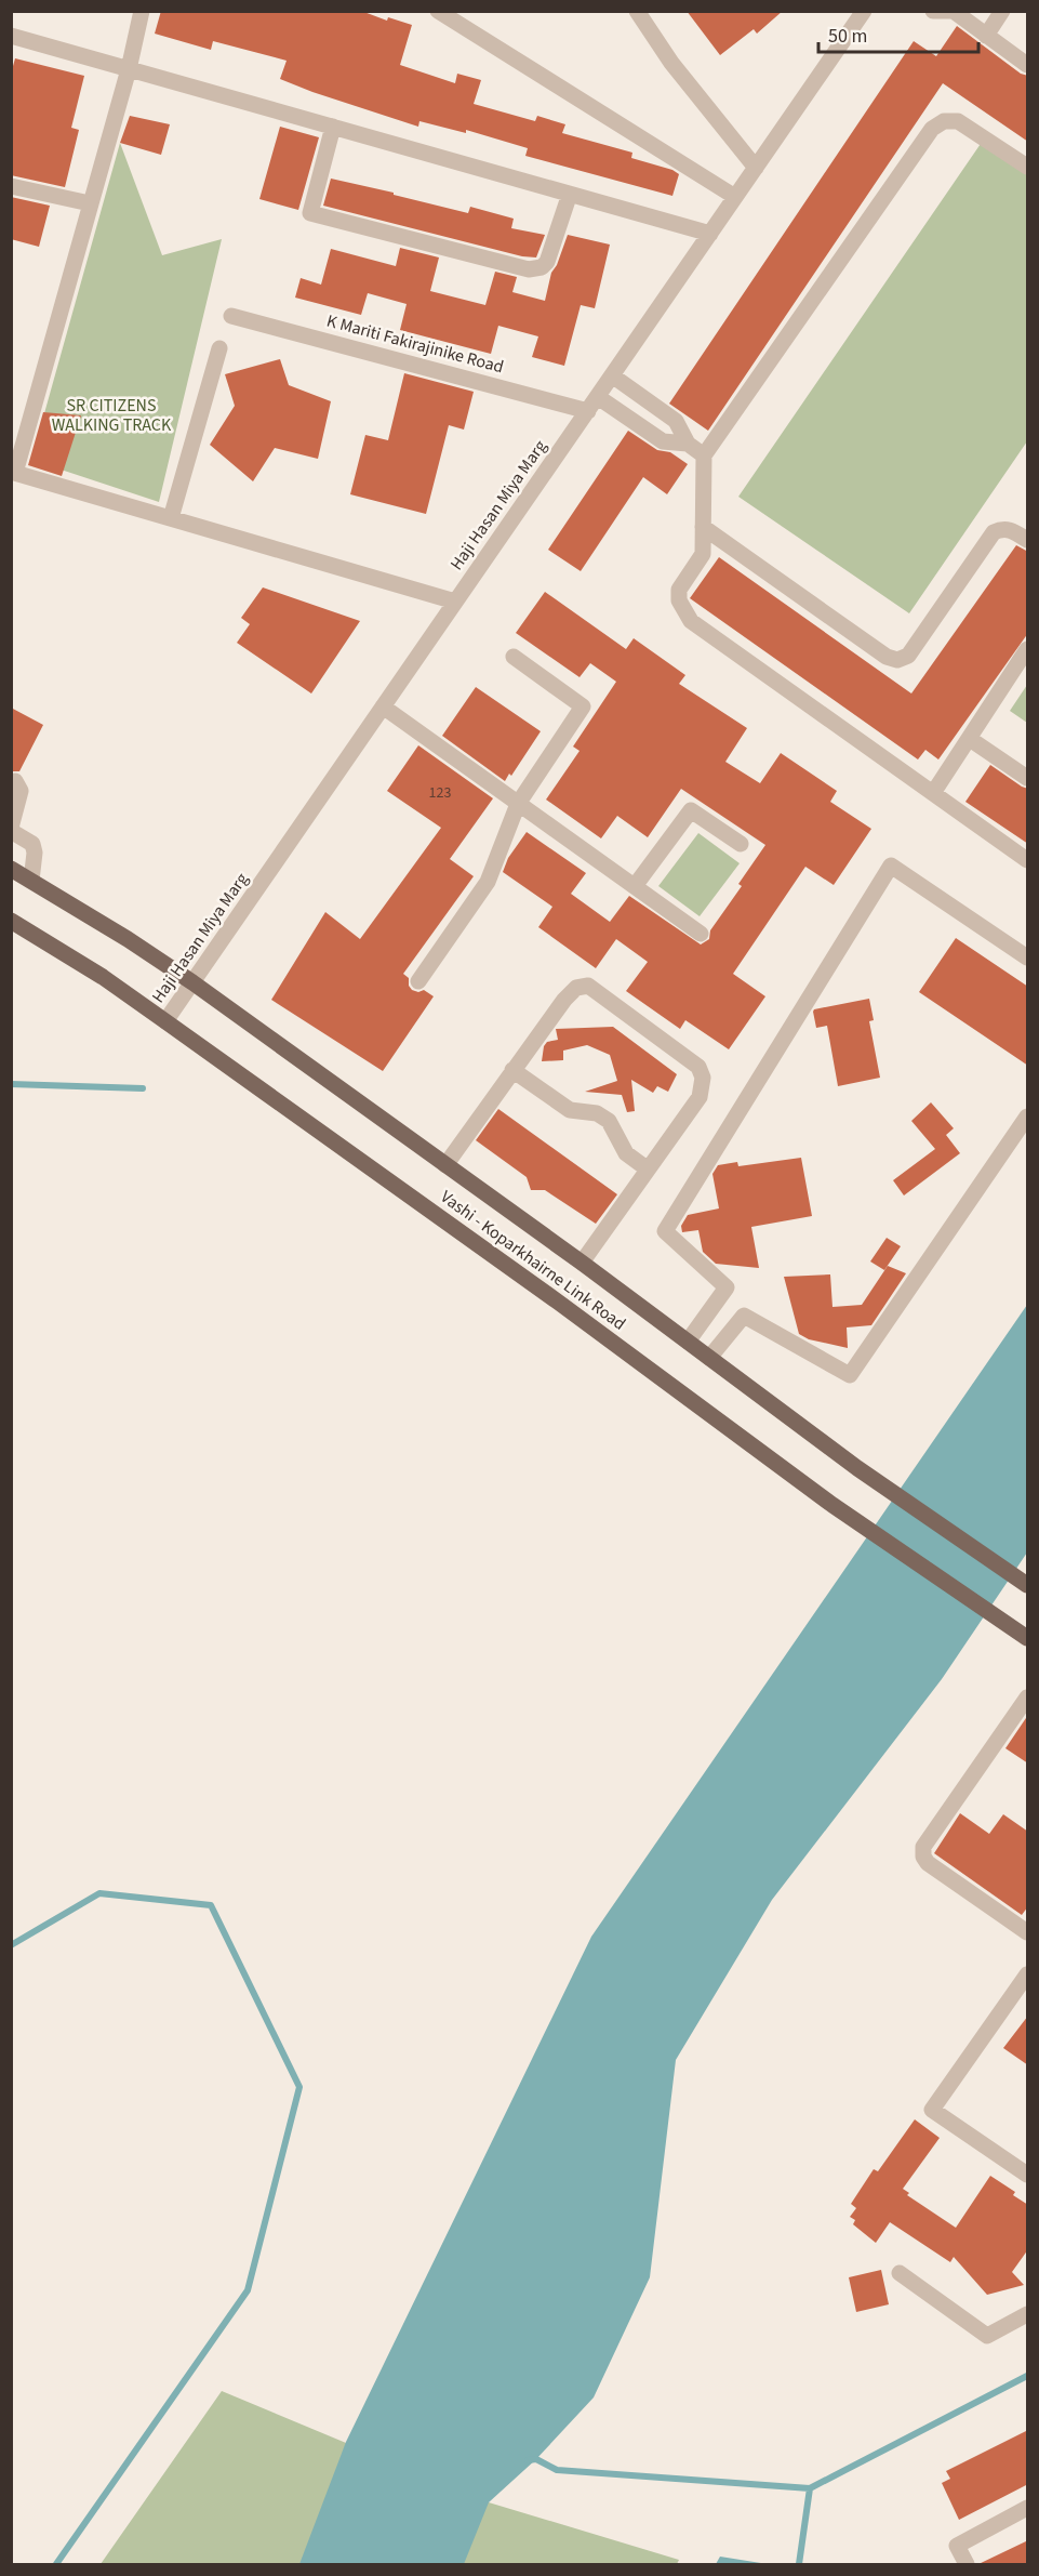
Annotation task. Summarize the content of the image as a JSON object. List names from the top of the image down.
{
  "streets": {
    "main road": ["Vashi - Koparkhairne Link Road"],
    "street": ["K Mariti Fakirajinike Road", "Haji Hasan Miya Marg"]
  },
  "crossings": [
    ["K Mariti Fakirajinike Road", "Haji Hasan Miya Marg"],
    ["Haji Hasan Miya Marg", "Vashi - Koparkhairne Link Road"]
  ],
  "parks": ["SR CITIZENS WALKING TRACK"],
  "house_numbers": ["123"],
  "scale_bar": "50 m"
}
